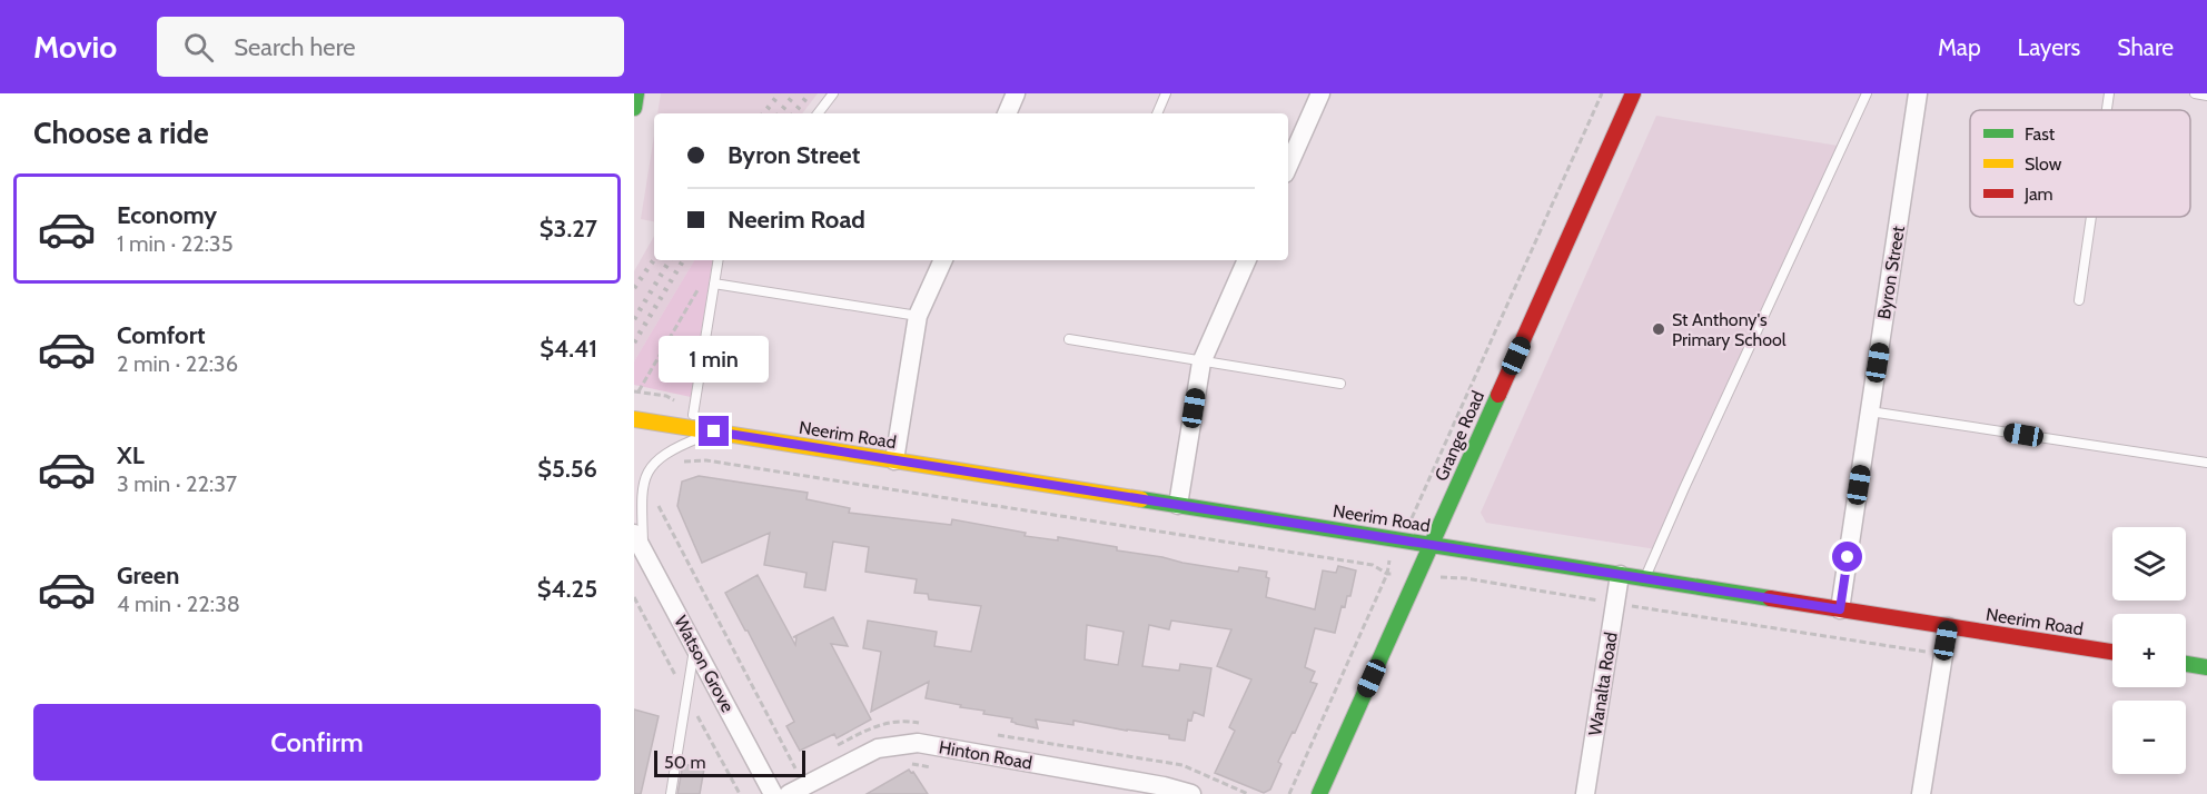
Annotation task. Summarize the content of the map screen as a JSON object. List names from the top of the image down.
{
  "streets": {
    "main road": ["Neerim Road", "Grange Road"],
    "street": [
      "Byron Street",
      "Watson Grove",
      "Wanalta Road",
      "Hinton Road"
    ]
  },
  "crossings": [
    ["Byron Street", "Neerim Road"],
    ["Neerim Road", "Grange Road"],
    ["Neerim Road", "Wanalta Road"]
  ],
  "places": ["St Anthony's Primary School"],
  "legend": ["Fast", "Slow", "Jam"],
  "scale_bar": "50 m",
  "page": {
    "header": "Movio",
    "search": "Search here",
    "nav": ["Map", "Layers", "Share"],
    "heading": "Choose a ride",
    "banner": ["Byron Street", "Neerim Road"],
    "list": [
      {
        "name": "Economy",
        "note": "1 min · 22:35",
        "value": "$3.27"
      },
      {
        "name": "Comfort",
        "note": "2 min · 22:36",
        "value": "$4.41"
      },
      {
        "name": "XL",
        "note": "3 min · 22:37",
        "value": "$5.56"
      },
      {
        "name": "Green",
        "note": "4 min · 22:38",
        "value": "$4.25"
      }
    ],
    "bubble": "1 min",
    "map_buttons": ["+", "−"],
    "buttons": "Confirm",
    "scale": "50 m"
  }
}
